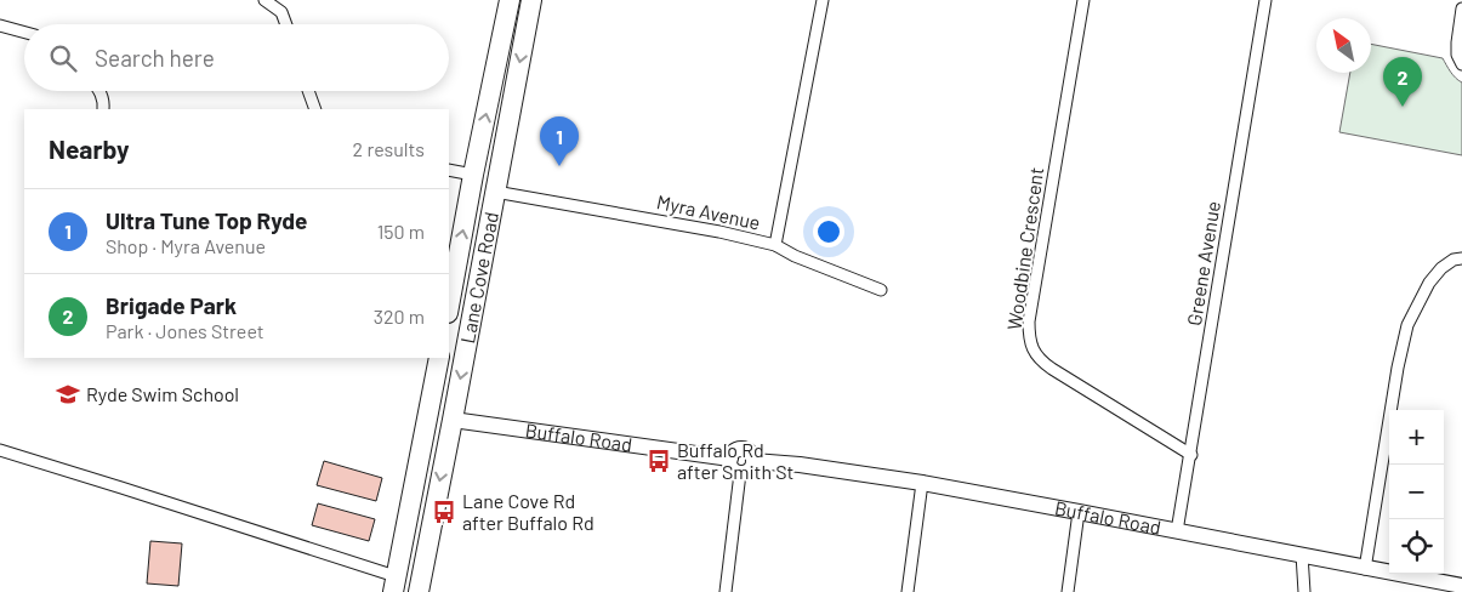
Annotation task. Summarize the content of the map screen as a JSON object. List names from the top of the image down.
{
  "streets": {
    "highway": ["Lane Cove Road", "Buffalo Road"],
    "street": ["Myra Avenue", "Woodbine Crescent", "Greene Avenue"]
  },
  "crossings": [
    ["Myra Avenue", "Lane Cove Road"],
    ["Woodbine Crescent", "Greene Avenue"],
    ["Greene Avenue", "Buffalo Road"],
    ["Lane Cove Road", "Buffalo Road"]
  ],
  "places": {
    "school or university": ["Ryde Swim School"],
    "bus stop": ["Buffalo Rd after Smith St", "Lane Cove Rd after Buffalo Rd"]
  },
  "north": "top left",
  "page": {
    "search": "Search here",
    "pins": ["2", "1"],
    "heading": ["Nearby", "2 results"],
    "list": [
      {
        "mark": "1",
        "name": "Ultra Tune Top Ryde",
        "note": "Shop · Myra Avenue",
        "value": "150 m"
      },
      {
        "mark": "2",
        "name": "Brigade Park",
        "note": "Park · Jones Street",
        "value": "320 m"
      }
    ],
    "map_buttons": ["+", "−"]
  }
}
